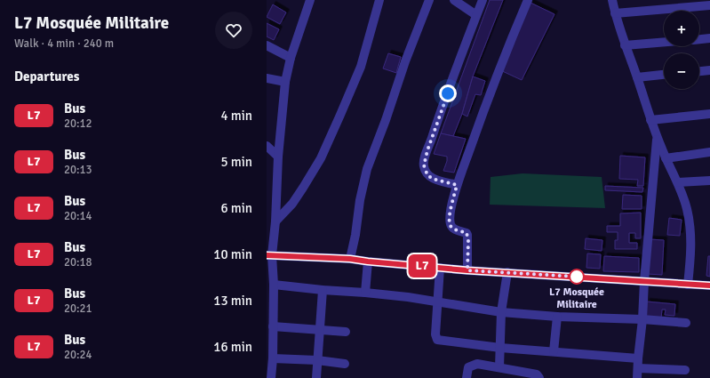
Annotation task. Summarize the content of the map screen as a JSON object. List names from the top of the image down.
{
  "places": ["L7 Mosquée Militaire"],
  "lines": ["bus line L7"],
  "page": {
    "heading": [
      ["L7 Mosquée Militaire", "Walk · 4 min · 240 m"],
      "Departures"
    ],
    "on_map": "L7",
    "map_buttons": ["+", "−"],
    "list": [
      {
        "mark": "L7",
        "name": "Bus",
        "note": "20:12",
        "value": "4 min"
      },
      {
        "mark": "L7",
        "name": "Bus",
        "note": "20:13",
        "value": "5 min"
      },
      {
        "mark": "L7",
        "name": "Bus",
        "note": "20:14",
        "value": "6 min"
      },
      {
        "mark": "L7",
        "name": "Bus",
        "note": "20:18",
        "value": "10 min"
      },
      {
        "mark": "L7",
        "name": "Bus",
        "note": "20:21",
        "value": "13 min"
      },
      {
        "mark": "L7",
        "name": "Bus",
        "note": "20:24",
        "value": "16 min"
      }
    ]
  }
}
